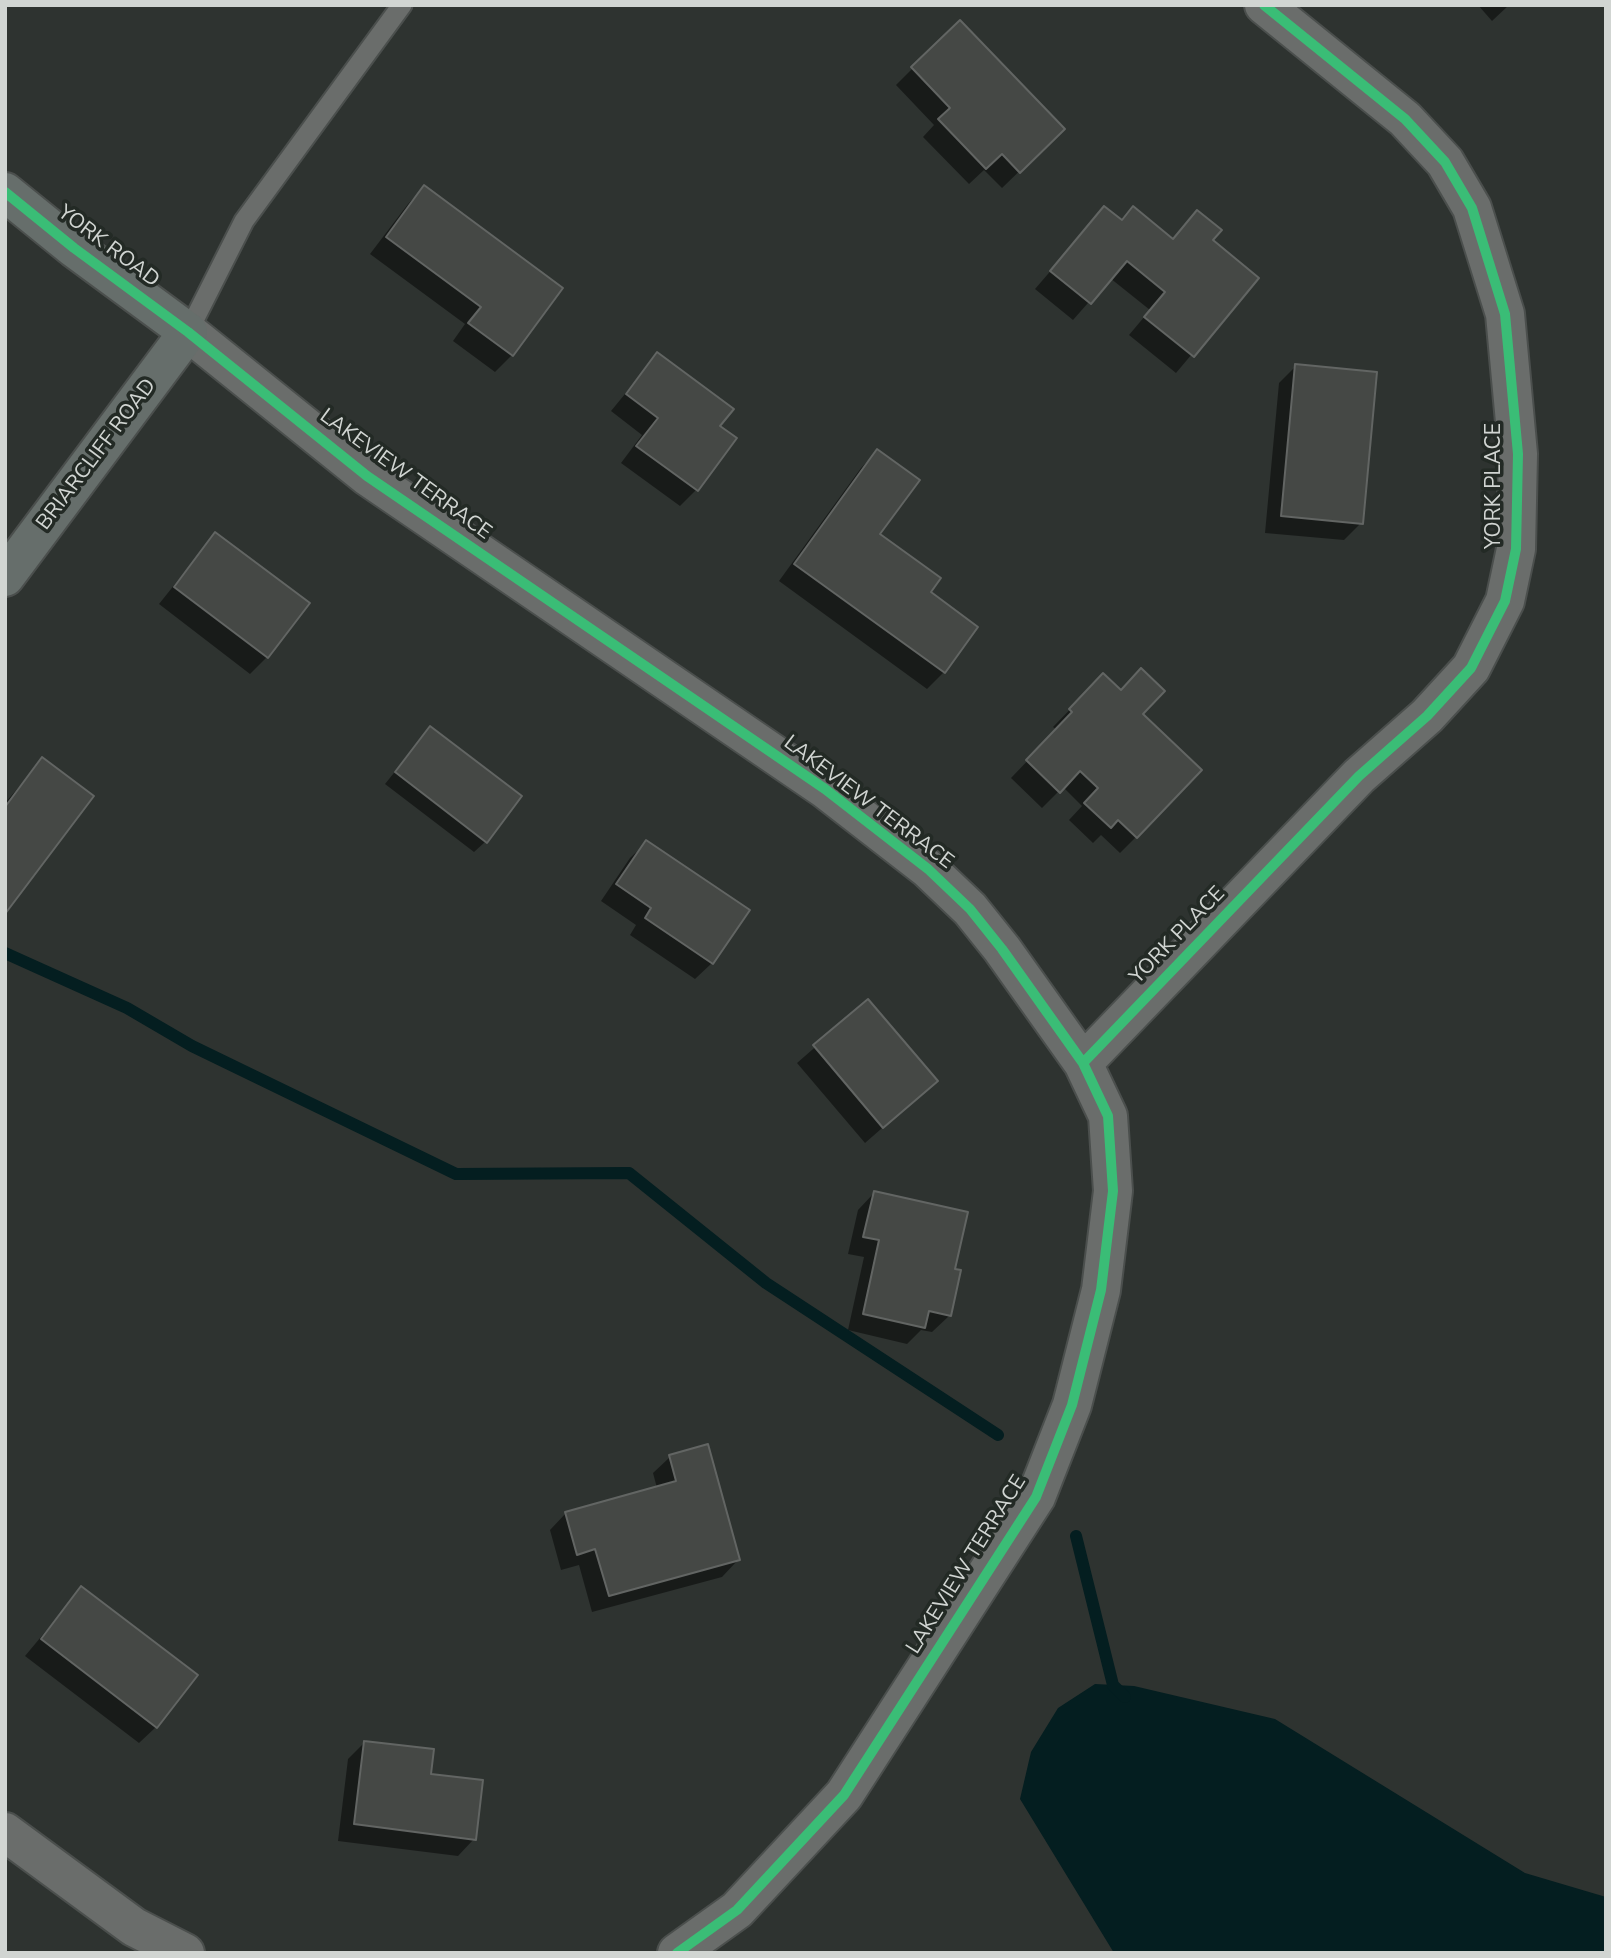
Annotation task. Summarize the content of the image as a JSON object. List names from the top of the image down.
{
  "streets": {
    "street": [
      "YORK ROAD",
      "BRIARCLIFF ROAD",
      "LAKEVIEW TERRACE",
      "YORK PLACE"
    ]
  },
  "crossings": [
    ["YORK ROAD", "BRIARCLIFF ROAD"],
    ["YORK ROAD", "LAKEVIEW TERRACE"],
    ["BRIARCLIFF ROAD", "LAKEVIEW TERRACE"],
    ["LAKEVIEW TERRACE", "YORK PLACE"]
  ]
}
